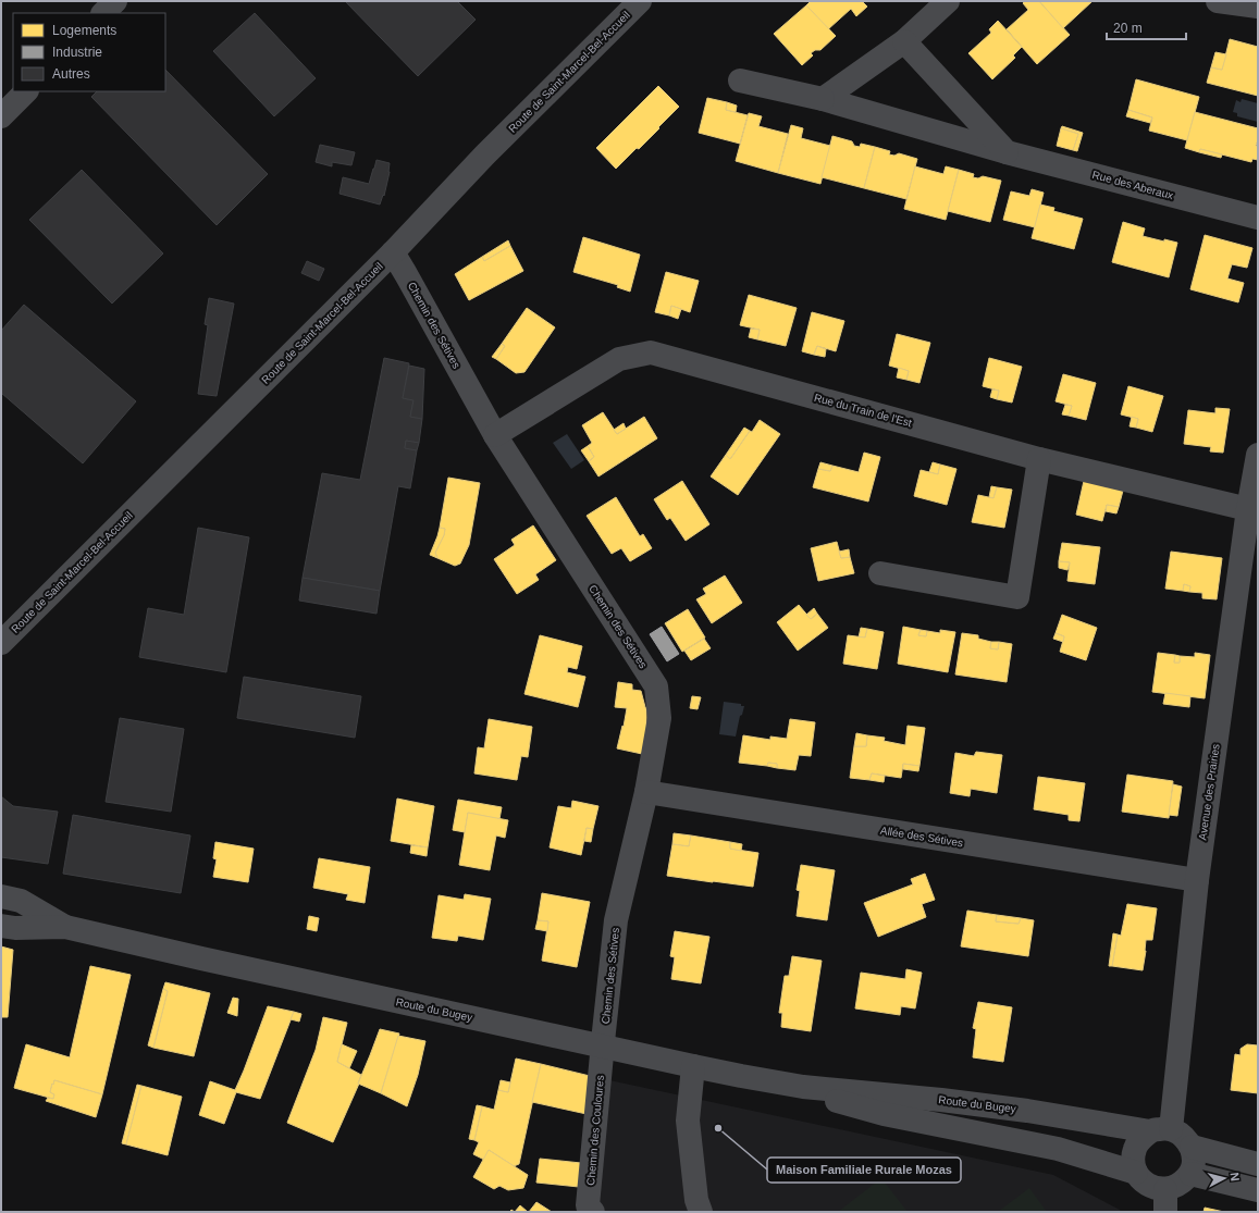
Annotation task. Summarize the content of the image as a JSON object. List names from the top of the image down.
{
  "streets": {
    "street": [
      "Route de Saint-Marcel-Bel-Accueil",
      "Rue des Aberaux",
      "Chemin des Sétives",
      "Rue du Train de l'Est",
      "Avenue des Prairies",
      "Allée des Sétives",
      "Route du Bugey",
      "Chemin des Couloures"
    ]
  },
  "crossings": [
    ["Route de Saint-Marcel-Bel-Accueil", "Chemin des Sétives"],
    ["Chemin des Sétives", "Rue du Train de l'Est"],
    ["Chemin des Sétives", "Allée des Sétives"],
    ["Chemin des Sétives", "Route du Bugey"],
    ["Chemin des Sétives", "Chemin des Couloures"],
    ["Rue du Train de l'Est", "Avenue des Prairies"],
    ["Avenue des Prairies", "Allée des Sétives"],
    ["Avenue des Prairies", "Route du Bugey"],
    ["Route du Bugey", "Chemin des Couloures"]
  ],
  "places": ["Maison Familiale Rurale Mozas"],
  "legend": ["Logements", "Industrie", "Autres"],
  "scale_bar": "20 m",
  "north": "right"
}
